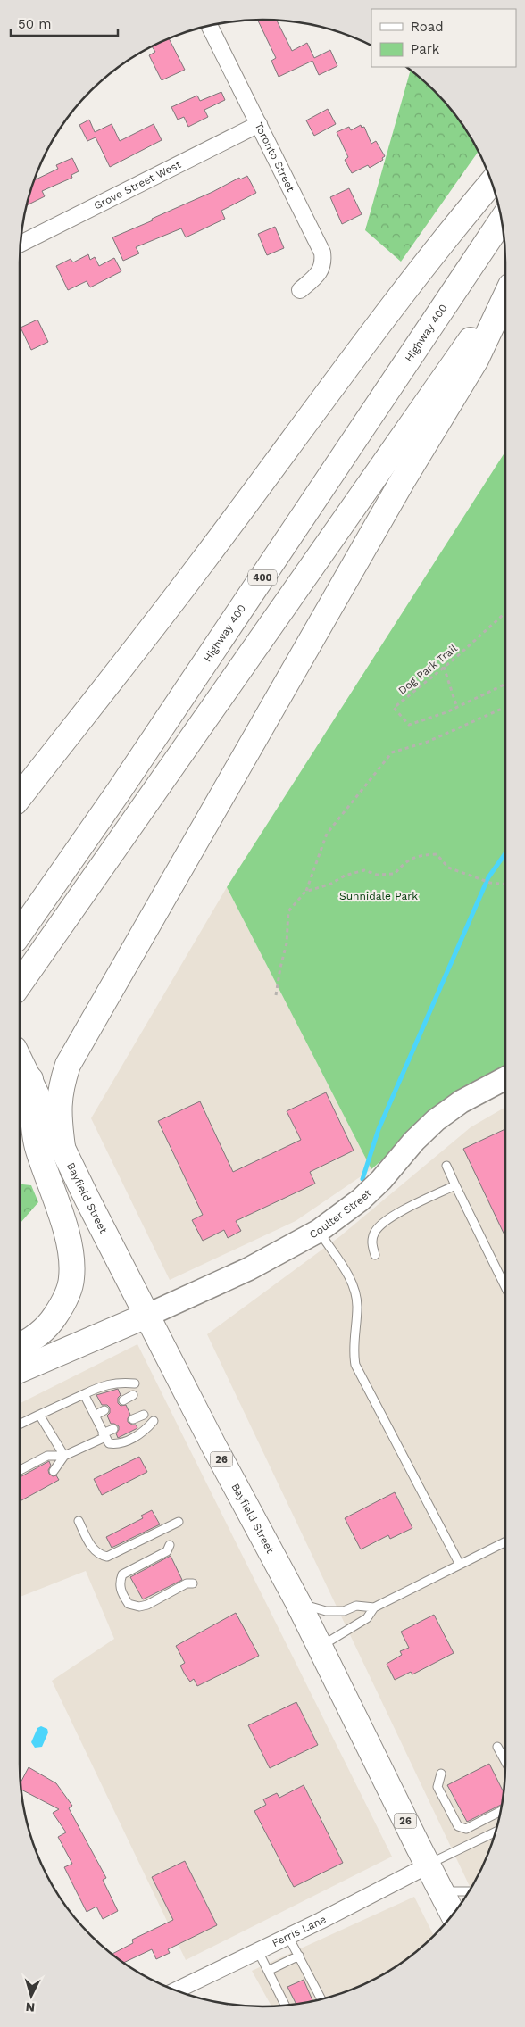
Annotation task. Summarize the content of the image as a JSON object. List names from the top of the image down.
{
  "streets": {
    "main road": [
      "Highway 400",
      "400",
      "Bayfield Street",
      "26"
    ],
    "street": [
      "Toronto Street",
      "Grove Street West",
      "Coulter Street",
      "Ferris Lane"
    ],
    "path": ["Dog Park Trail"]
  },
  "crossings": [
    ["Toronto Street", "Grove Street West"],
    ["Bayfield Street", "Coulter Street"],
    ["Bayfield Street", "Ferris Lane"]
  ],
  "parks": ["Sunnidale Park"],
  "legend": ["Road", "Park"],
  "scale_bar": "50 m",
  "north": "bottom"
}
